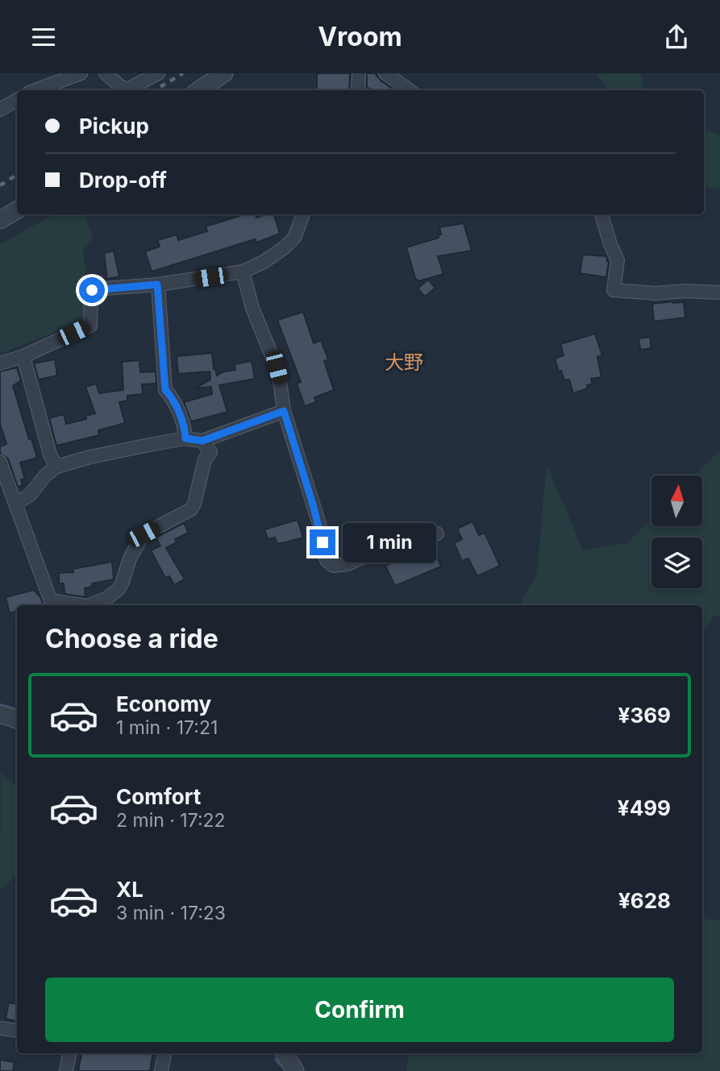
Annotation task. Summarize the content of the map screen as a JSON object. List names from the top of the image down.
{
  "districts": ["大野"],
  "north": "top",
  "page": {
    "header": "Vroom",
    "banner": ["Pickup", "Drop-off"],
    "bubble": "1 min",
    "heading": "Choose a ride",
    "list": [
      {
        "name": "Economy",
        "note": "1 min · 17:21",
        "value": "¥369"
      },
      {
        "name": "Comfort",
        "note": "2 min · 17:22",
        "value": "¥499"
      },
      {
        "name": "XL",
        "note": "3 min · 17:23",
        "value": "¥628"
      }
    ],
    "buttons": "Confirm"
  }
}
